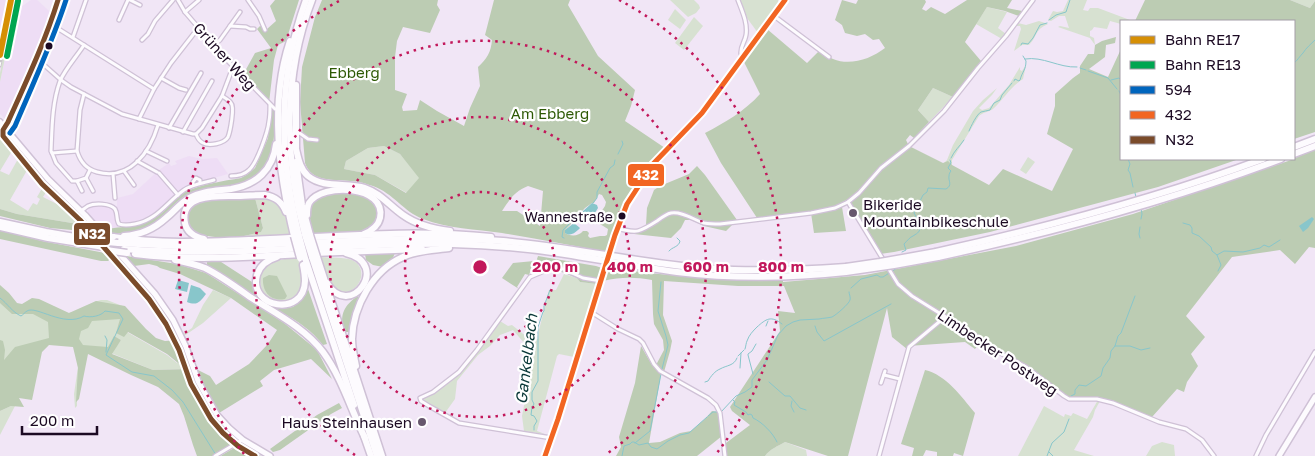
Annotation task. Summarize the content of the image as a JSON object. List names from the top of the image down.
{
  "streets": {
    "street": ["Grüner Weg", "Limbecker Postweg"]
  },
  "water": ["Gankelbach"],
  "parks": ["Ebberg", "Am Ebberg"],
  "places": ["Bikeride Mountainbikeschule", "Wannestraße", "Haus Steinhausen"],
  "lines": [
    "rail line RE17",
    "transit line 594",
    "transit line 432",
    "transit line N32",
    "rail line RE13"
  ],
  "legend": [
    "Bahn RE17",
    "Bahn RE13",
    "594",
    "432",
    "N32"
  ],
  "scale_bar": "200 m",
  "rings": [
    "200 m",
    "400 m",
    "600 m",
    "800 m"
  ]
}
